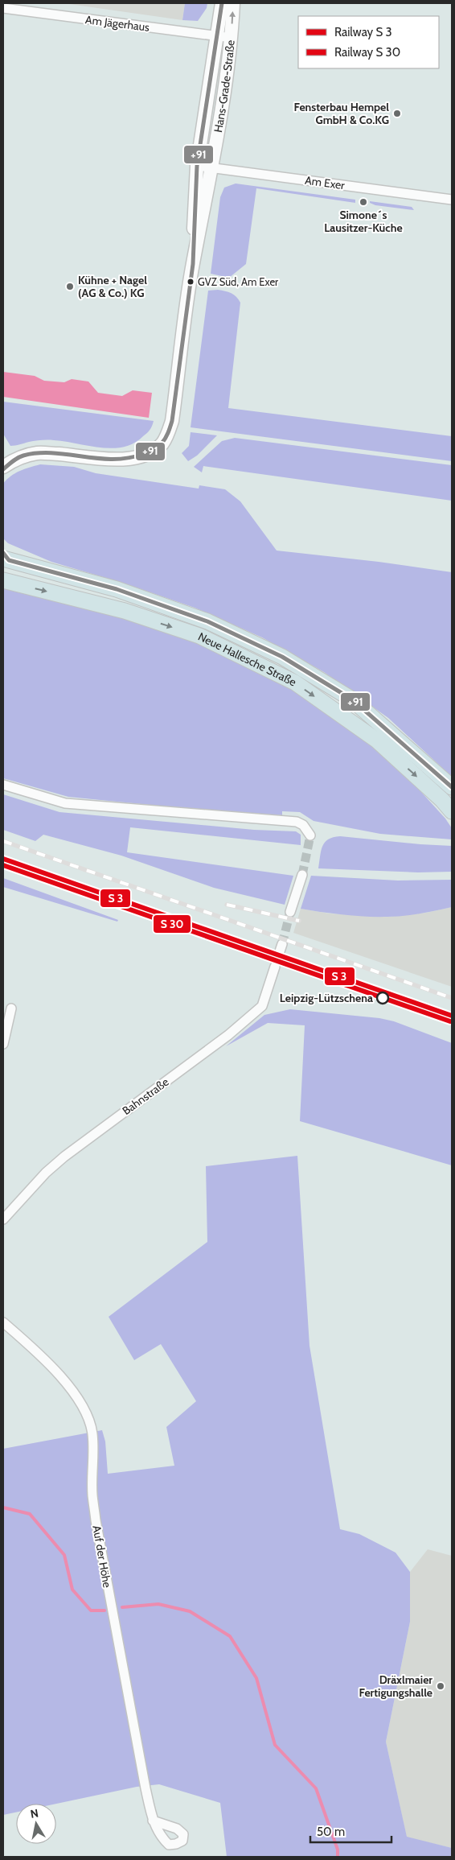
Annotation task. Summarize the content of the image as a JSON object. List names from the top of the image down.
{
  "streets": {
    "main road": ["Neue Hallesche Straße"],
    "street": [
      "Am Jägerhaus",
      "Hans-Grade-Straße",
      "Am Exer",
      "Bahnstraße",
      "Auf der Höhe"
    ]
  },
  "crossings": [
    ["Am Jägerhaus", "Hans-Grade-Straße"],
    ["Hans-Grade-Straße", "Am Exer"]
  ],
  "places": [
    "Fensterbau Hempel GmbH & Co.KG",
    "Simone´s Lausitzer-Küche",
    "GVZ Süd, Am Exer",
    "Kühne + Nagel (AG & Co.) KG",
    "Leipzig-Lützschena",
    "Dräxlmaier Fertigungshalle"
  ],
  "lines": ["transit line +91"],
  "legend": ["Railway S 3", "Railway S 30"],
  "scale_bar": "50 m",
  "north": "top"
}
